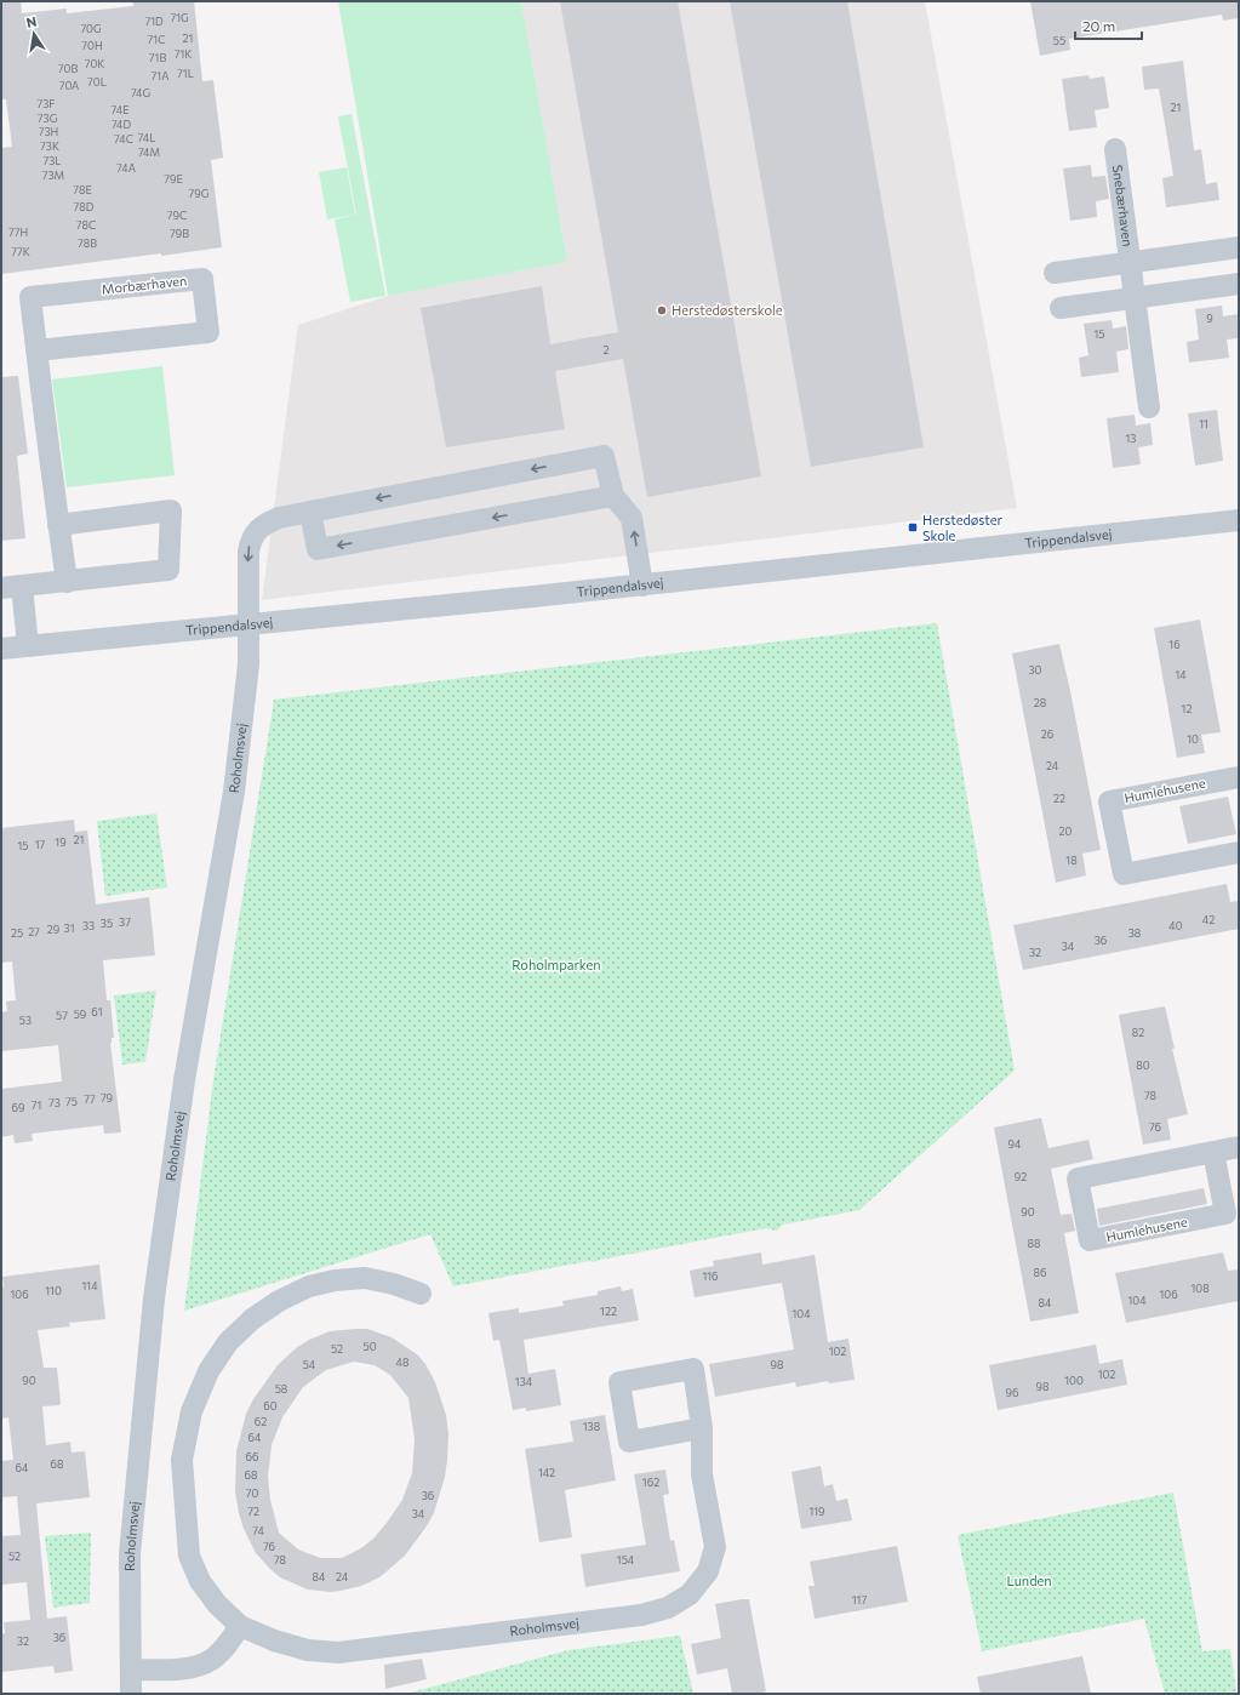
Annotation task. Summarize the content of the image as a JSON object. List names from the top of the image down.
{
  "streets": {
    "street": [
      "Snebærhaven",
      "Morbærhaven",
      "Trippendalsvej",
      "Roholmsvej",
      "Humlehusene"
    ]
  },
  "crossings": [
    ["Trippendalsvej", "Roholmsvej"]
  ],
  "parks": ["Roholmparken", "Lunden"],
  "places": {
    "other": ["Herstedøsterskole"],
    "transit": ["Herstedøster Skole"]
  },
  "house_numbers": [
    "71G",
    "71D",
    "70G",
    "21",
    "71C",
    "55",
    "70H",
    "71K",
    "71B",
    "70K",
    "70B",
    "71L",
    "71A",
    "70L",
    "70A",
    "74G",
    "73F",
    "21",
    "74E",
    "73G",
    "74D",
    "73H",
    "74L",
    "74C",
    "73K",
    "74M",
    "73L",
    "74A",
    "73M",
    "79E",
    "78E",
    "79G",
    "78D",
    "79C",
    "78C",
    "77H",
    "79B",
    "78B",
    "77K",
    "9",
    "15",
    "2",
    "11",
    "13",
    "16",
    "30",
    "14",
    "28",
    "12",
    "26",
    "10",
    "24",
    "22",
    "20",
    "21",
    "19",
    "17",
    "15",
    "18",
    "42",
    "37",
    "35",
    "33",
    "40",
    "31",
    "29",
    "27",
    "25",
    "38",
    "36",
    "34",
    "32",
    "61",
    "59",
    "57",
    "53",
    "82",
    "80",
    "78",
    "79",
    "77",
    "75",
    "73",
    "71",
    "69",
    "76",
    "94",
    "92",
    "90",
    "88",
    "86",
    "116",
    "114",
    "108",
    "110",
    "106",
    "106",
    "104",
    "84",
    "122",
    "104",
    "50",
    "52",
    "102",
    "48",
    "54",
    "98",
    "102",
    "90",
    "100",
    "134",
    "98",
    "58",
    "96",
    "60",
    "62",
    "138",
    "64",
    "66",
    "68",
    "64",
    "142",
    "68",
    "162",
    "70",
    "36",
    "72",
    "119",
    "34",
    "74",
    "76",
    "52",
    "78",
    "154",
    "84",
    "24",
    "117",
    "36",
    "32"
  ],
  "scale_bar": "20 m",
  "north": "top"
}
